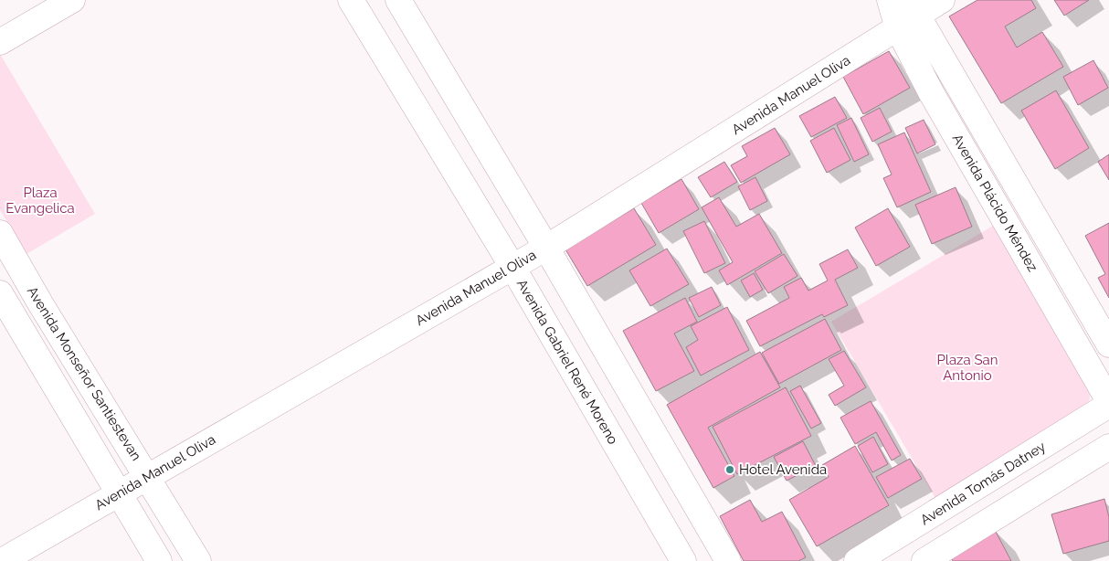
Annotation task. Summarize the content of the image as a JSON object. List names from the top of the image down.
{
  "streets": {
    "street": [
      "Avenida Manuel Oliva",
      "Avenida Plácido Méndez",
      "Avenida Gabriel René Moreno",
      "Avenida Monseñor Santiestevan",
      "Avenida Tomás Datney"
    ]
  },
  "crossings": [
    ["Avenida Manuel Oliva", "Avenida Plácido Méndez"],
    ["Avenida Manuel Oliva", "Avenida Gabriel René Moreno"],
    ["Avenida Manuel Oliva", "Avenida Monseñor Santiestevan"]
  ],
  "parks": ["Plaza Evangelica", "Plaza San Antonio"],
  "places": ["Hotel Avenida"]
}
